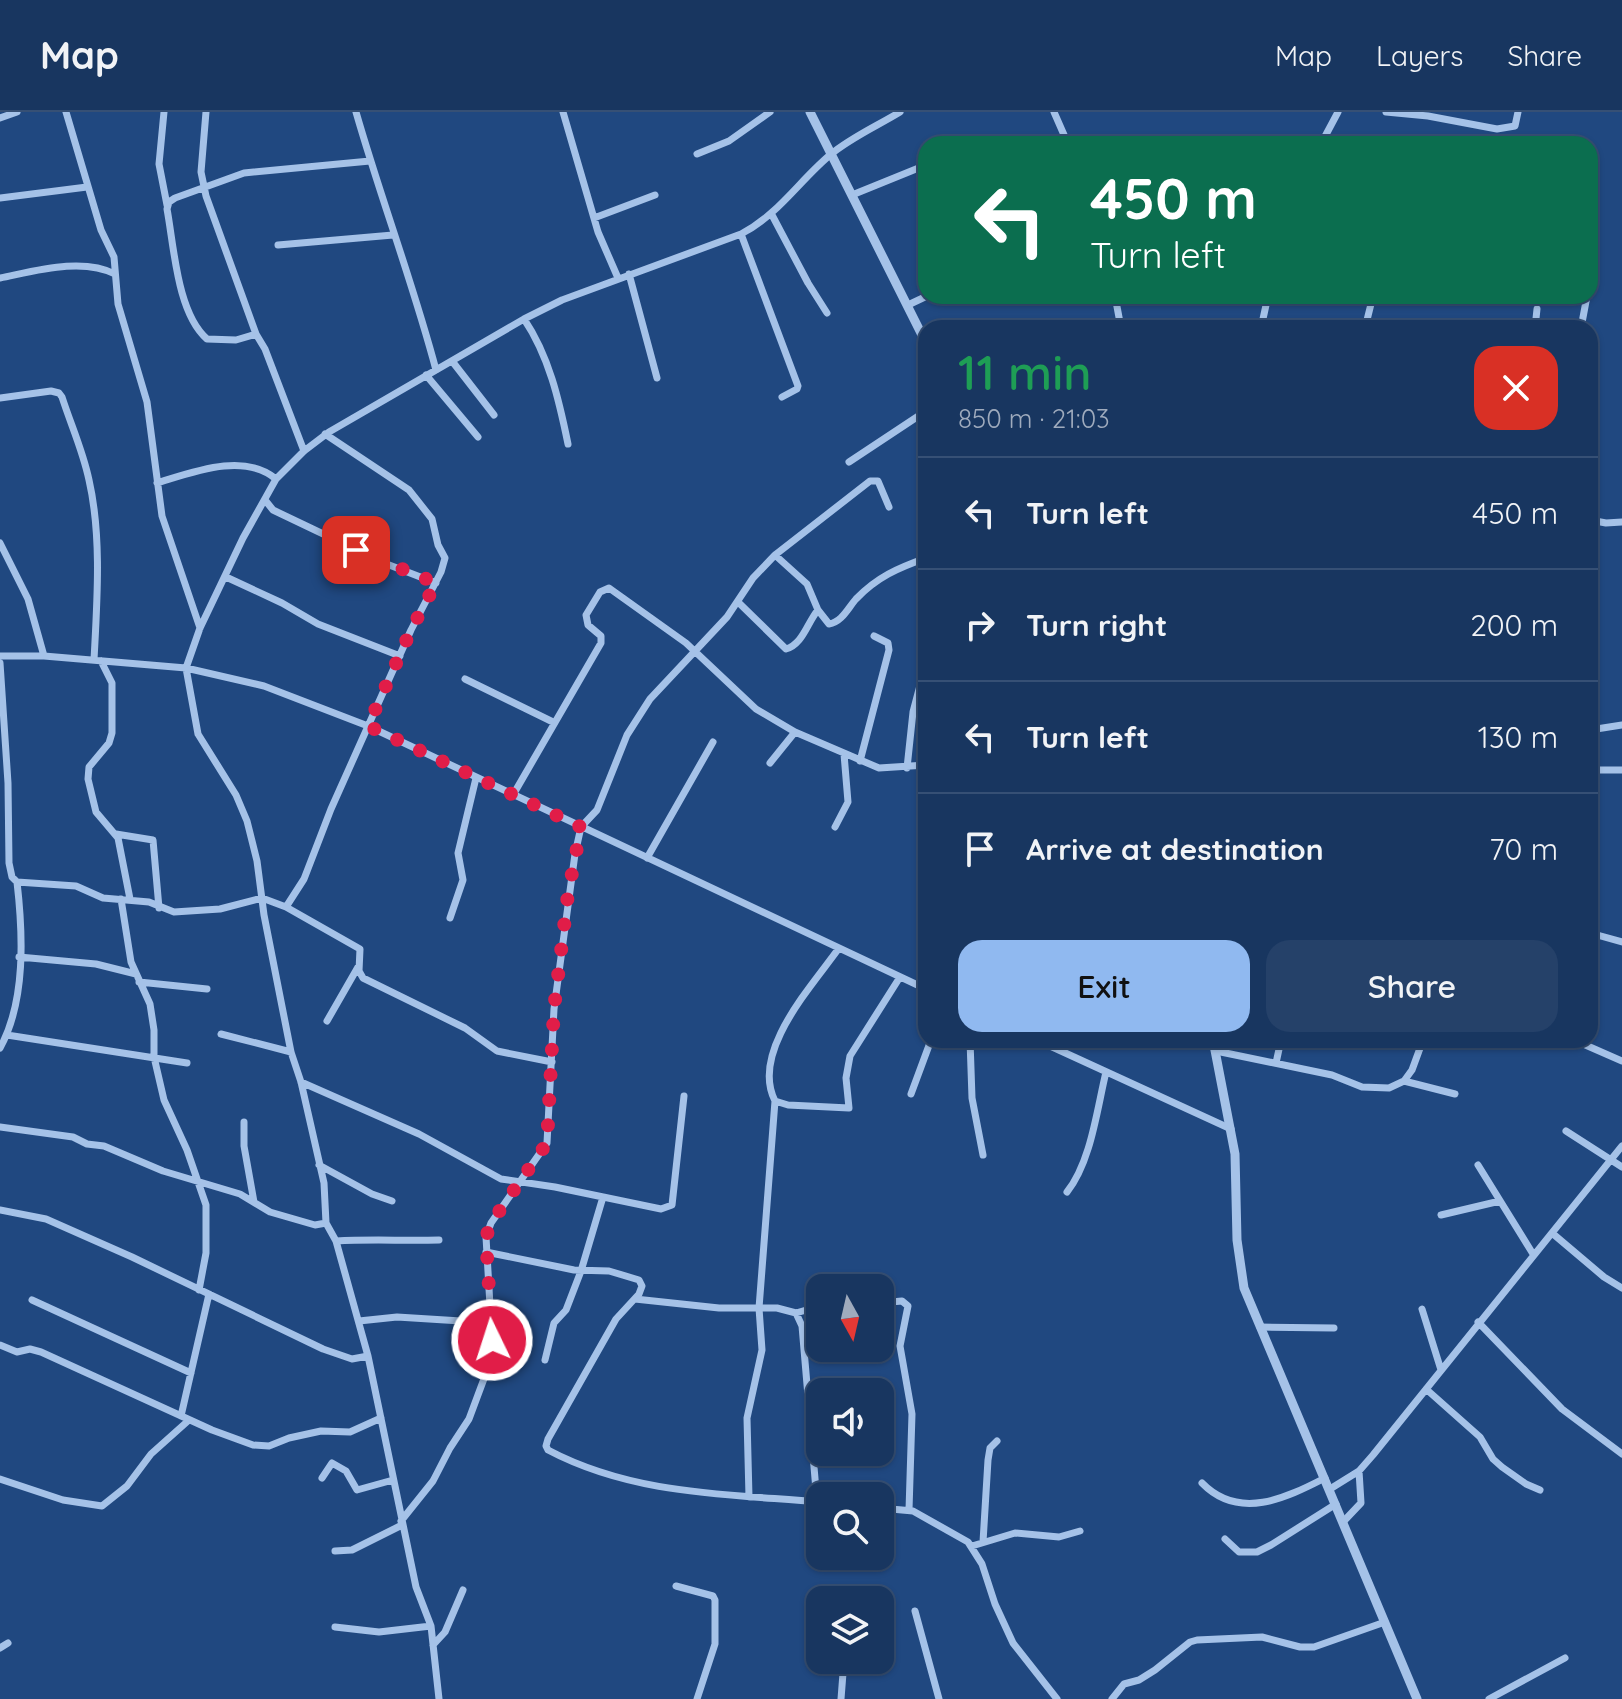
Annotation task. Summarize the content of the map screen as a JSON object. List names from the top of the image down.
{
  "north": "bottom",
  "page": {
    "header": "Map",
    "nav": ["Map", "Layers", "Share"],
    "turn": ["450 m", "Turn left"],
    "heading": ["11 min", "850 m · 21:03"],
    "list": [
      {
        "name": "Turn left",
        "value": "450 m"
      },
      {
        "name": "Turn right",
        "value": "200 m"
      },
      {
        "name": "Turn left",
        "value": "130 m"
      },
      {
        "name": "Arrive at destination",
        "value": "70 m"
      }
    ],
    "buttons": ["Exit", "Share"]
  }
}
